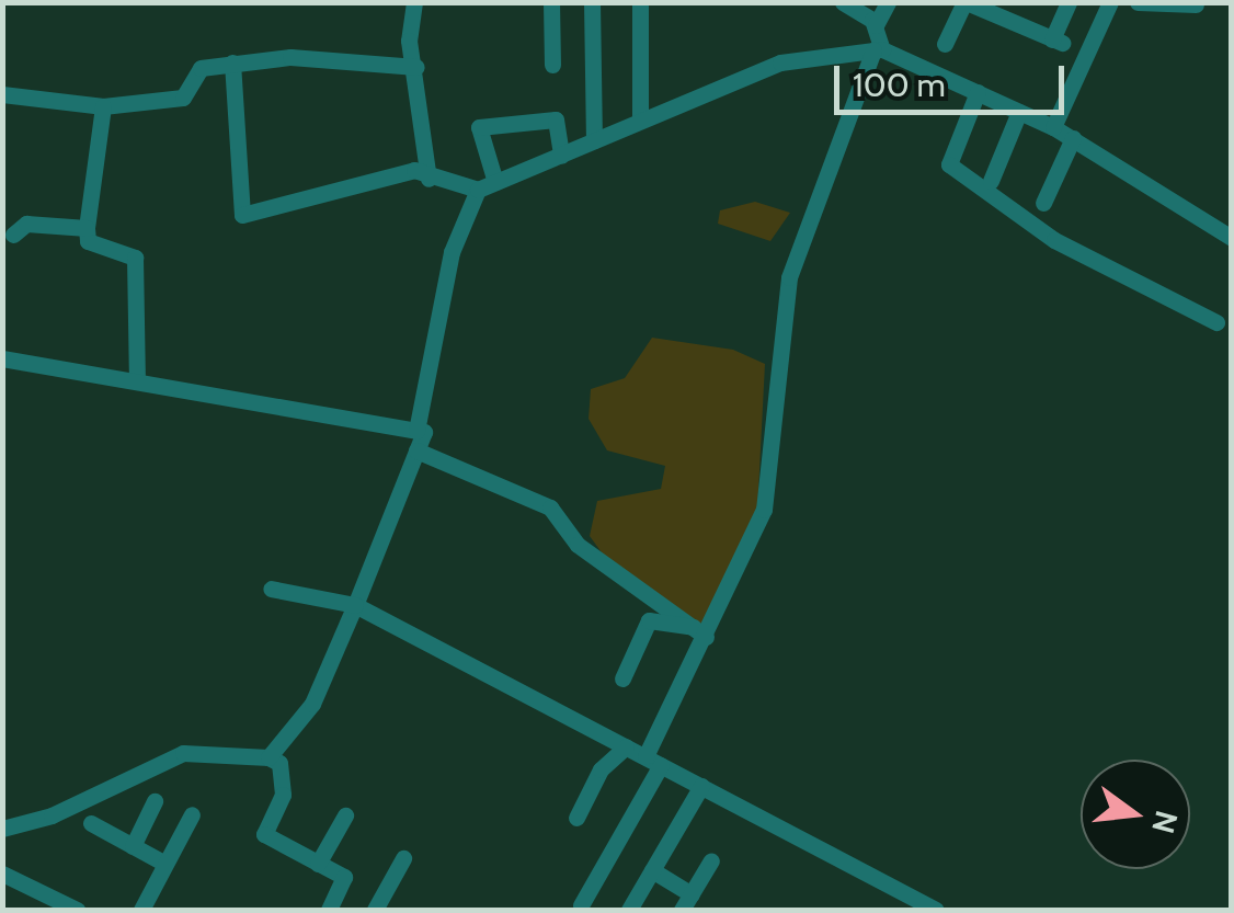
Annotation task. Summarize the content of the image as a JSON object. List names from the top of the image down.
{
  "scale_bar": "100 m",
  "north": "right"
}
